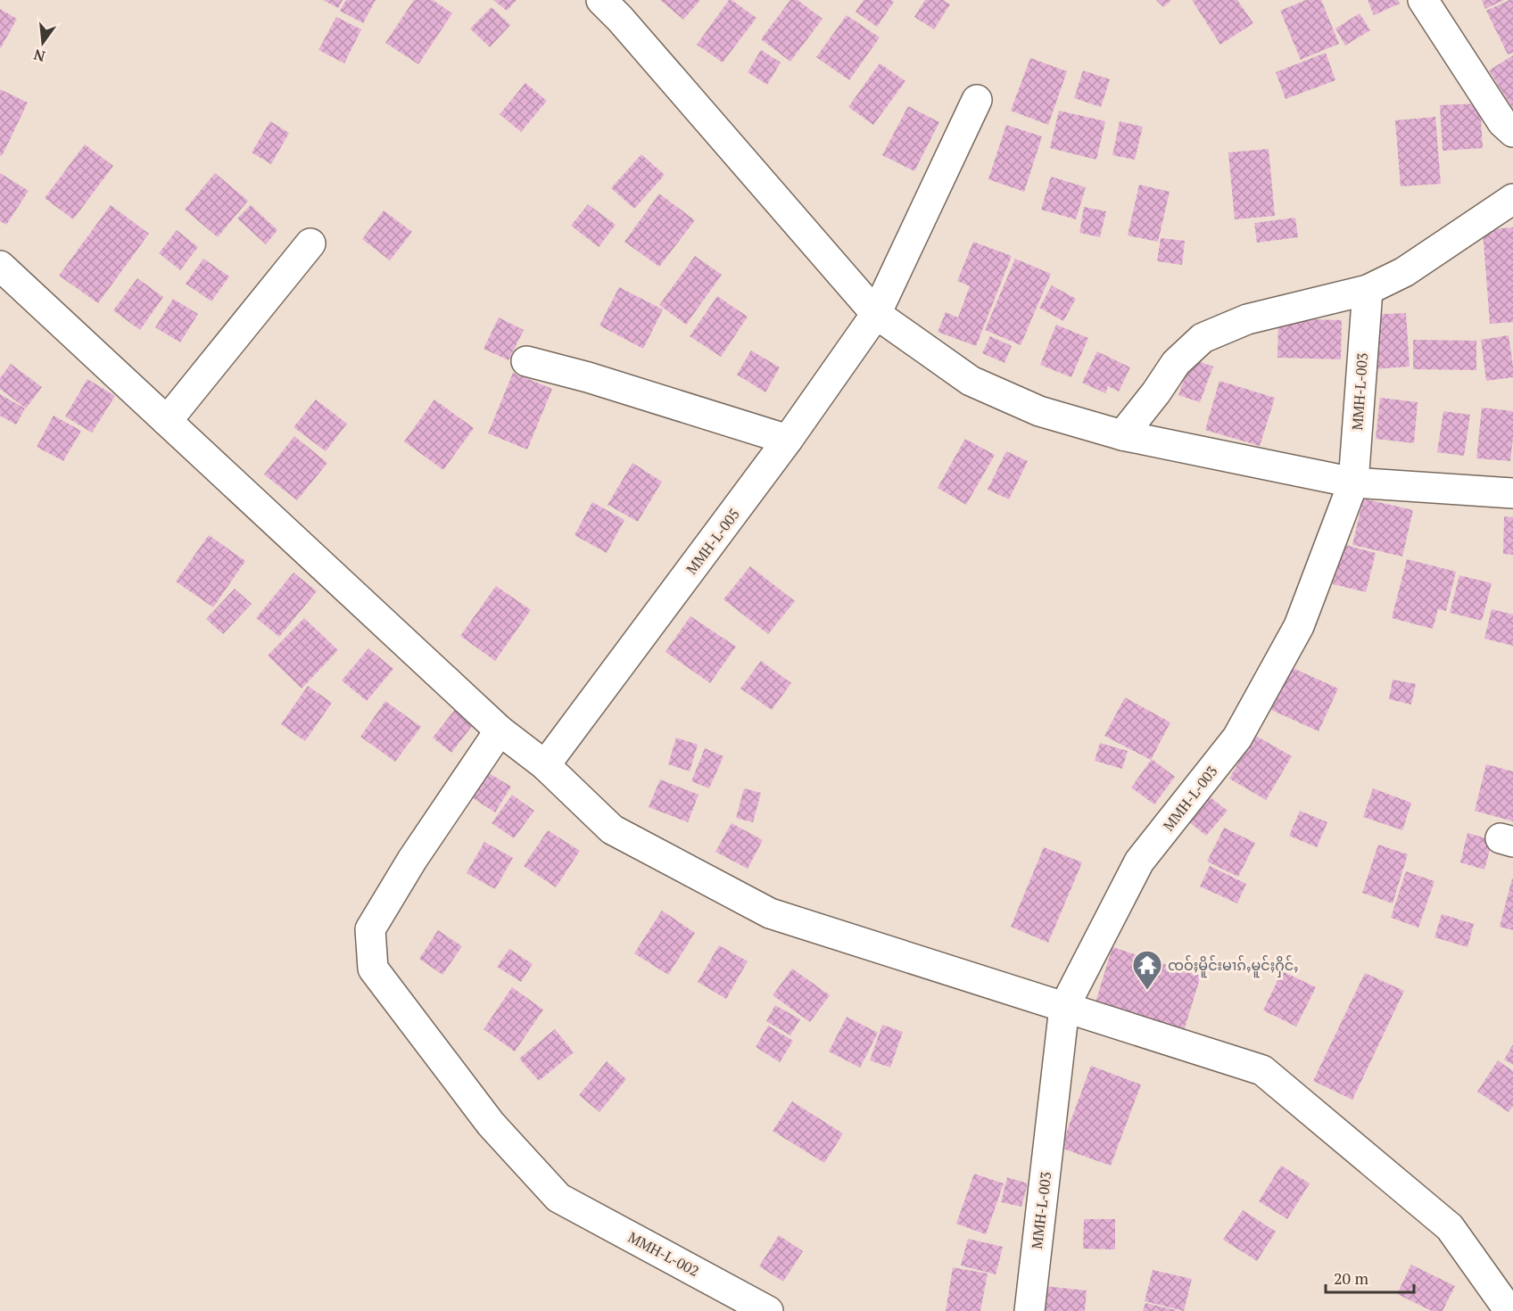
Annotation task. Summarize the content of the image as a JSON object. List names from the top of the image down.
{
  "streets": {
    "street": ["MMH-L-003", "MMH-L-005", "MMH-L-002"]
  },
  "places": {
    "temple": ["ၸဝ်ႈမိူင်းမၢၵ်ႇမူင်ႈႁိင်ႇ"]
  },
  "scale_bar": "20 m",
  "north": "bottom"
}
